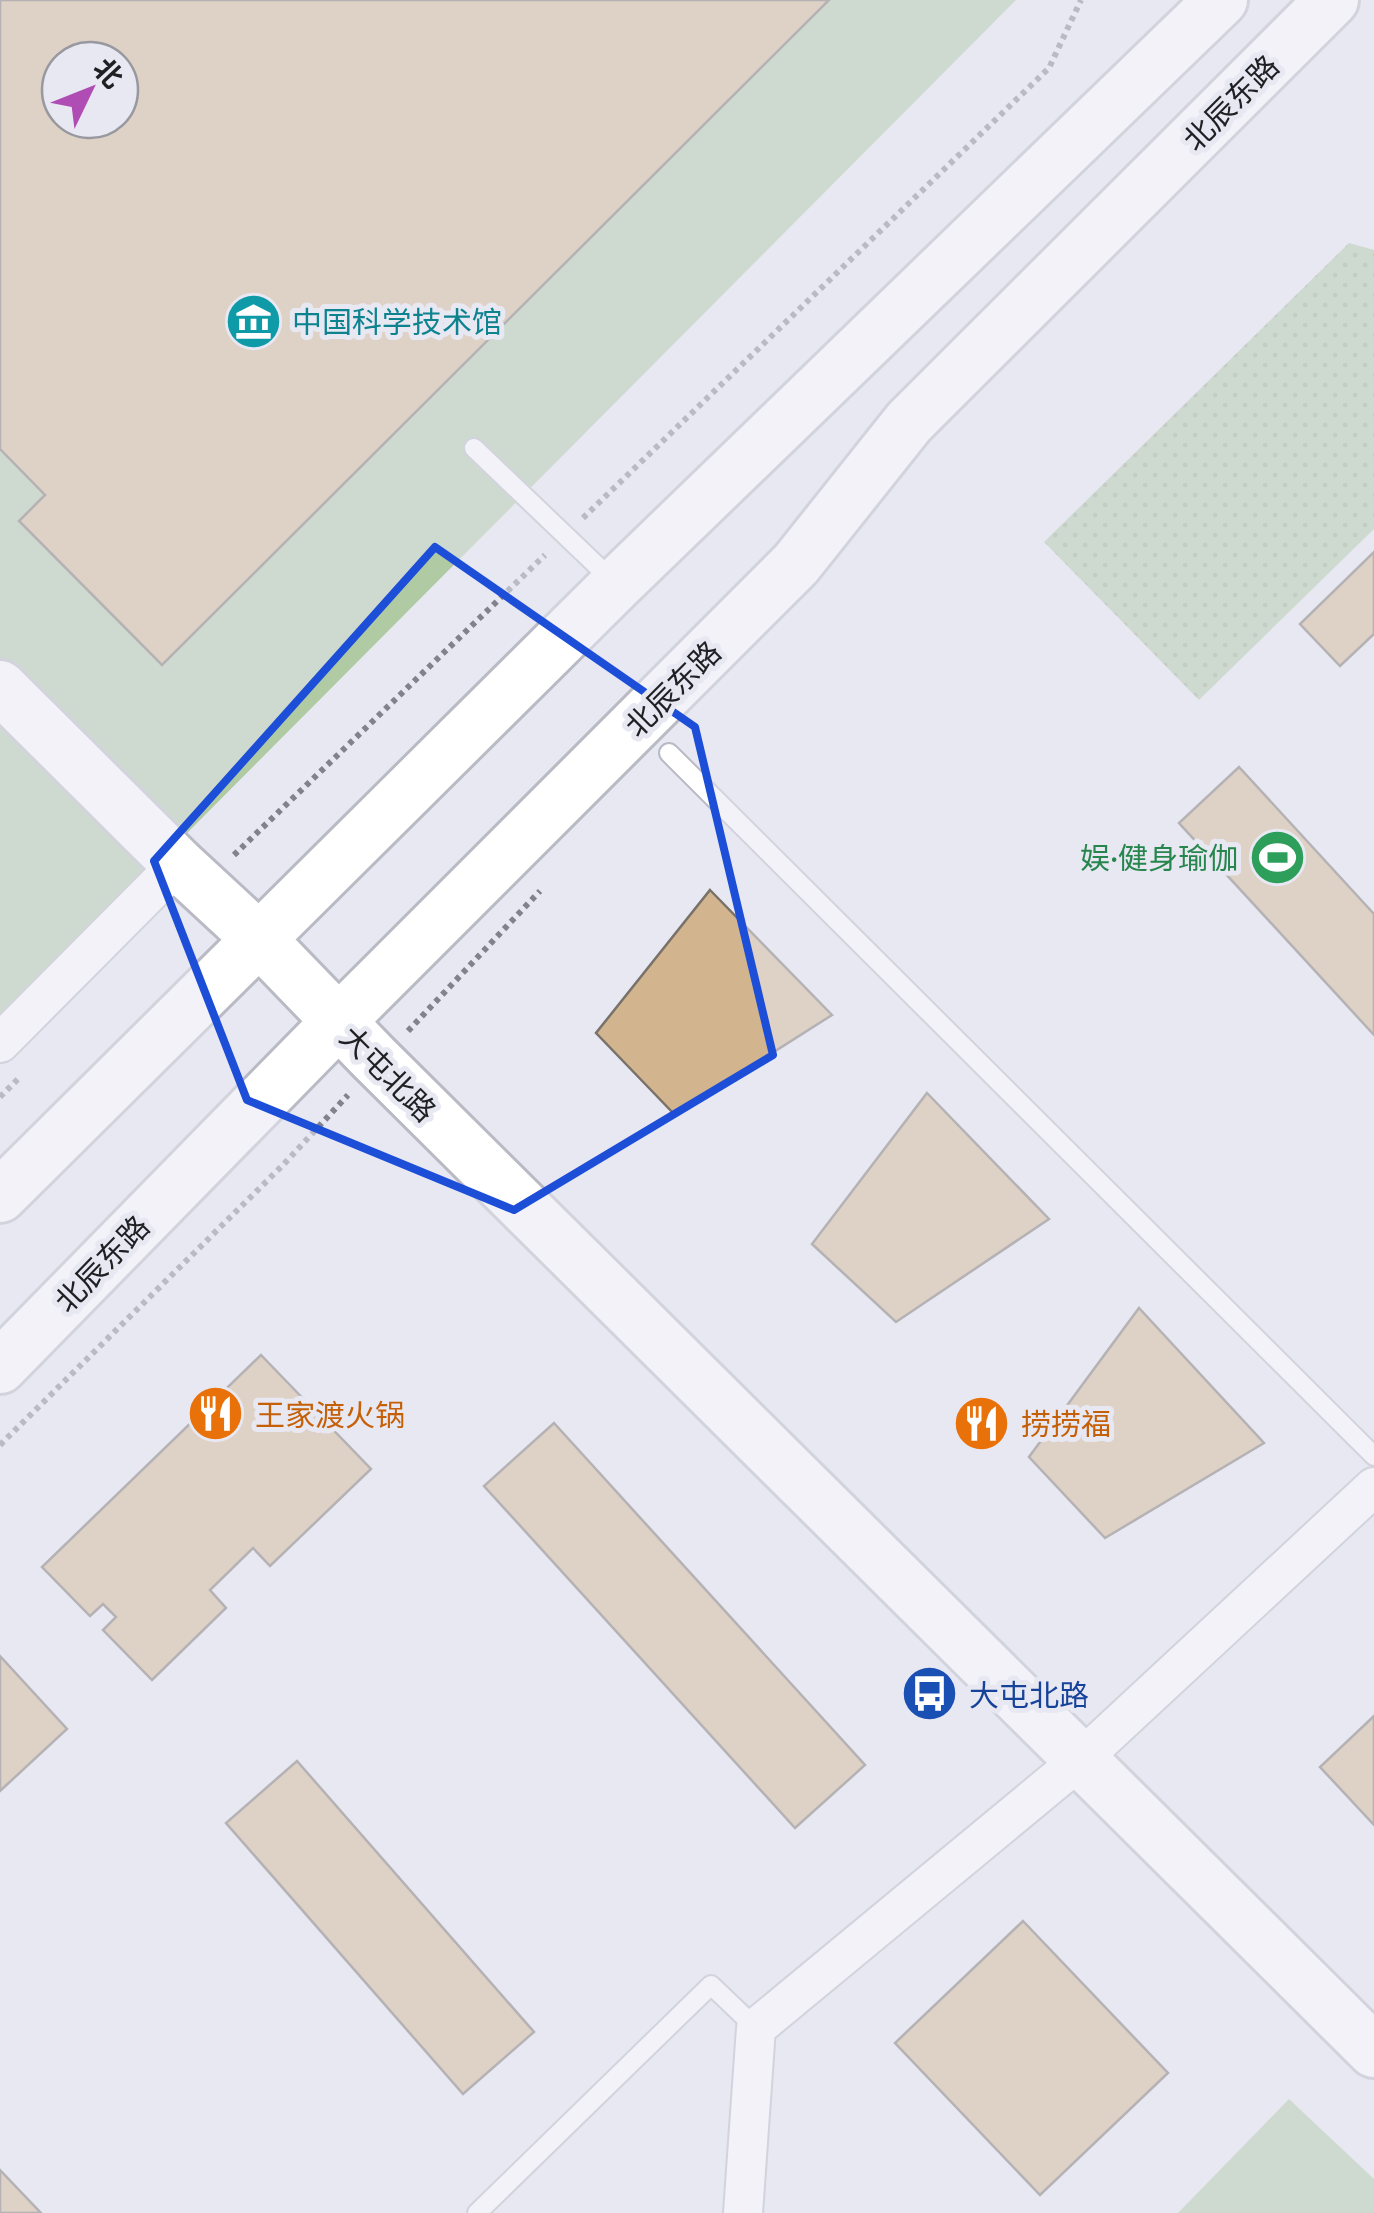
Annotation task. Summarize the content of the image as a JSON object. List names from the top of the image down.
{
  "streets": {
    "main road": ["北辰东路", "大屯北路"]
  },
  "crossings": [
    ["北辰东路", "大屯北路"]
  ],
  "places": {
    "museum": ["中国科学技术馆"],
    "sports": ["娱·健身瑜伽"],
    "restaurant": ["王家渡火锅", "捞捞福"],
    "bus stop": ["大屯北路"]
  },
  "north": "top right"
}
